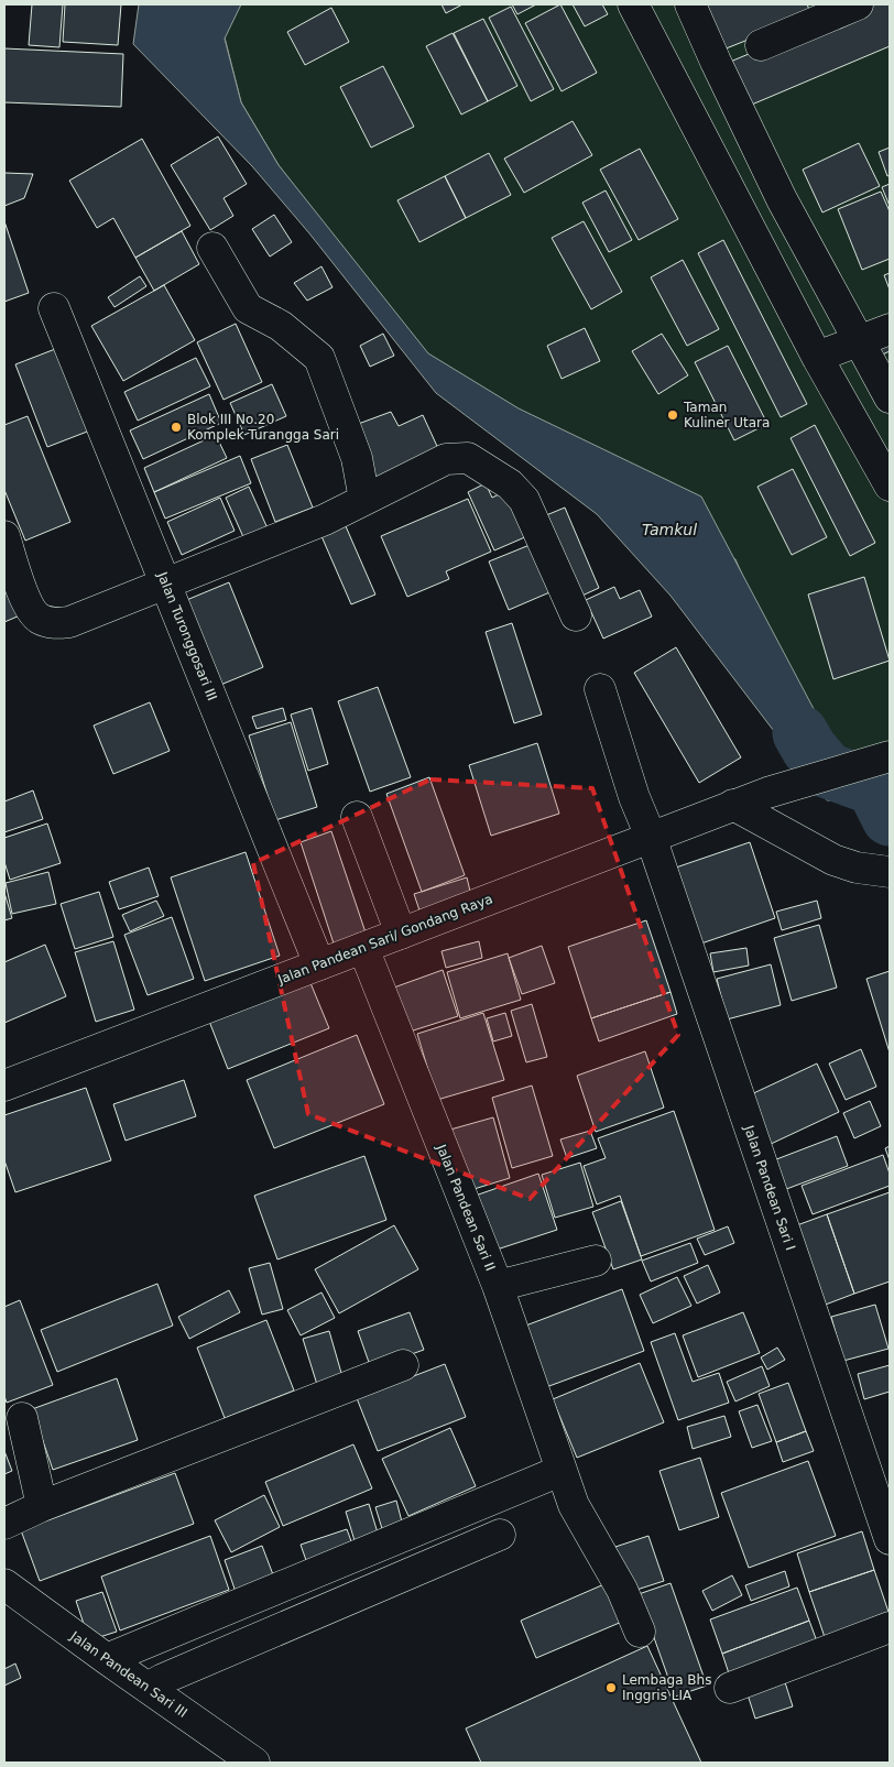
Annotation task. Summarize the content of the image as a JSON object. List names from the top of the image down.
{
  "streets": {
    "street": [
      "Jalan Turonggosari III",
      "Jalan Pandean Sari/ Gondang Raya",
      "Jalan Pandean Sari I",
      "Jalan Pandean Sari II",
      "Jalan Pandean Sari III"
    ]
  },
  "crossings": [
    ["Jalan Turonggosari III", "Jalan Pandean Sari/ Gondang Raya"],
    ["Jalan Pandean Sari/ Gondang Raya", "Jalan Pandean Sari I"],
    ["Jalan Pandean Sari/ Gondang Raya", "Jalan Pandean Sari II"]
  ],
  "water": ["Tamkul"],
  "places": ["Taman Kuliner Utara", "Blok III No.20 Komplek Turangga Sari", "Lembaga Bhs Inggris LIA"]
}
